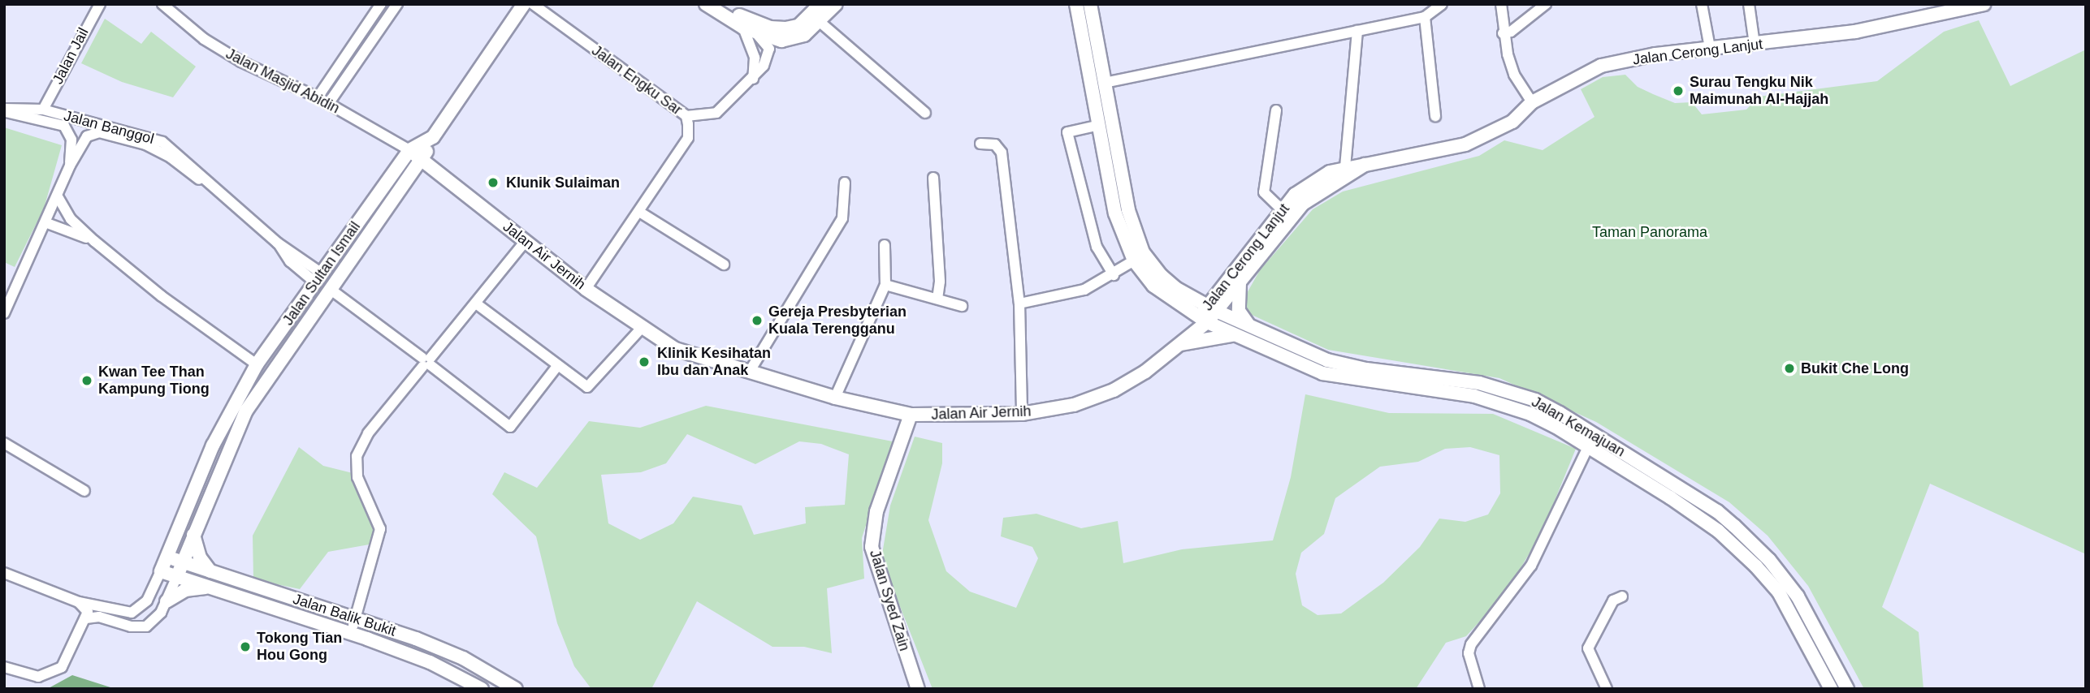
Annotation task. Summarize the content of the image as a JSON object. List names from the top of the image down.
{
  "streets": {
    "main road": [
      "Jalan Cerong Lanjut",
      "Jalan Air Jernih",
      "Jalan Sultan Ismail",
      "Jalan Kemajuan",
      "Jalan Syed Zain",
      "Jalan Balik Bukit"
    ],
    "street": [
      "Jalan Jail",
      "Jalan Engku Sar",
      "Jalan Masjid Abidin",
      "Jalan Banggol"
    ]
  },
  "crossings": [
    ["Jalan Cerong Lanjut", "Jalan Air Jernih"],
    ["Jalan Cerong Lanjut", "Jalan Kemajuan"],
    ["Jalan Jail", "Jalan Banggol"],
    ["Jalan Engku Sar", "Jalan Air Jernih"],
    ["Jalan Masjid Abidin", "Jalan Air Jernih"],
    ["Jalan Masjid Abidin", "Jalan Sultan Ismail"],
    ["Jalan Banggol", "Jalan Sultan Ismail"],
    ["Jalan Air Jernih", "Jalan Sultan Ismail"],
    ["Jalan Air Jernih", "Jalan Kemajuan"],
    ["Jalan Air Jernih", "Jalan Syed Zain"],
    ["Jalan Sultan Ismail", "Jalan Balik Bukit"]
  ],
  "parks": ["Taman Panorama"],
  "places": [
    "Surau Tengku Nik Maimunah Al-Hajjah",
    "Klunik Sulaiman",
    "Gereja Presbyterian Kuala Terengganu",
    "Klinik Kesihatan Ibu dan Anak",
    "Bukit Che Long",
    "Kwan Tee Than Kampung Tiong",
    "Tokong Tian Hou Gong"
  ]
}
